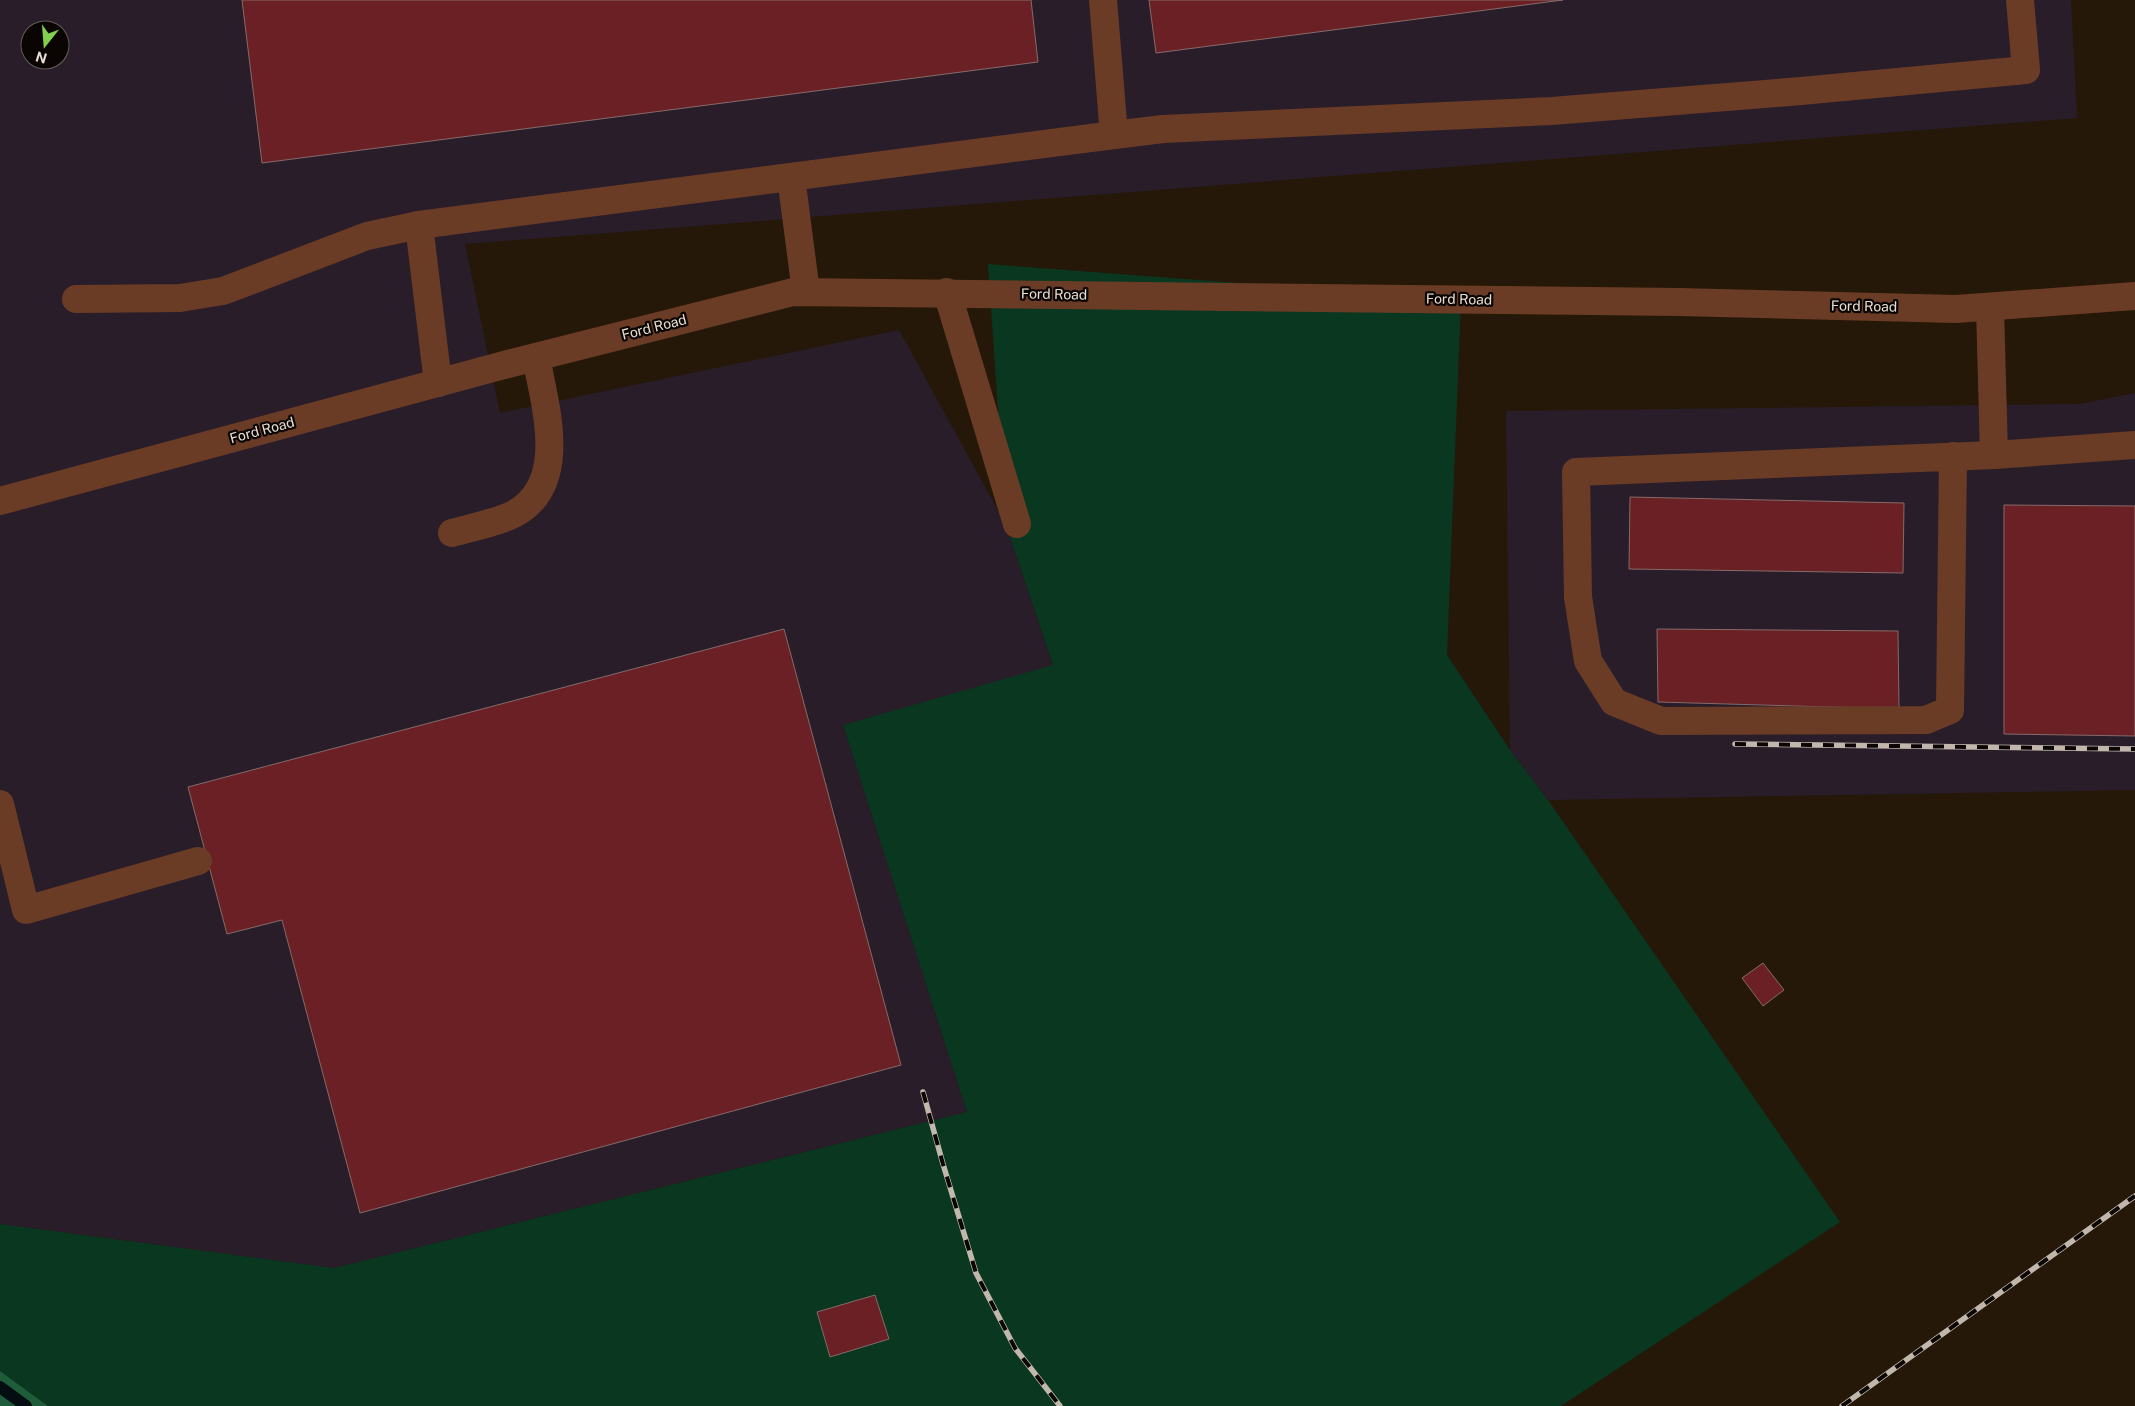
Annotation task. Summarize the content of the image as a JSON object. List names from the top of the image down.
{
  "streets": {
    "street": ["Ford Road"]
  },
  "north": "bottom"
}
